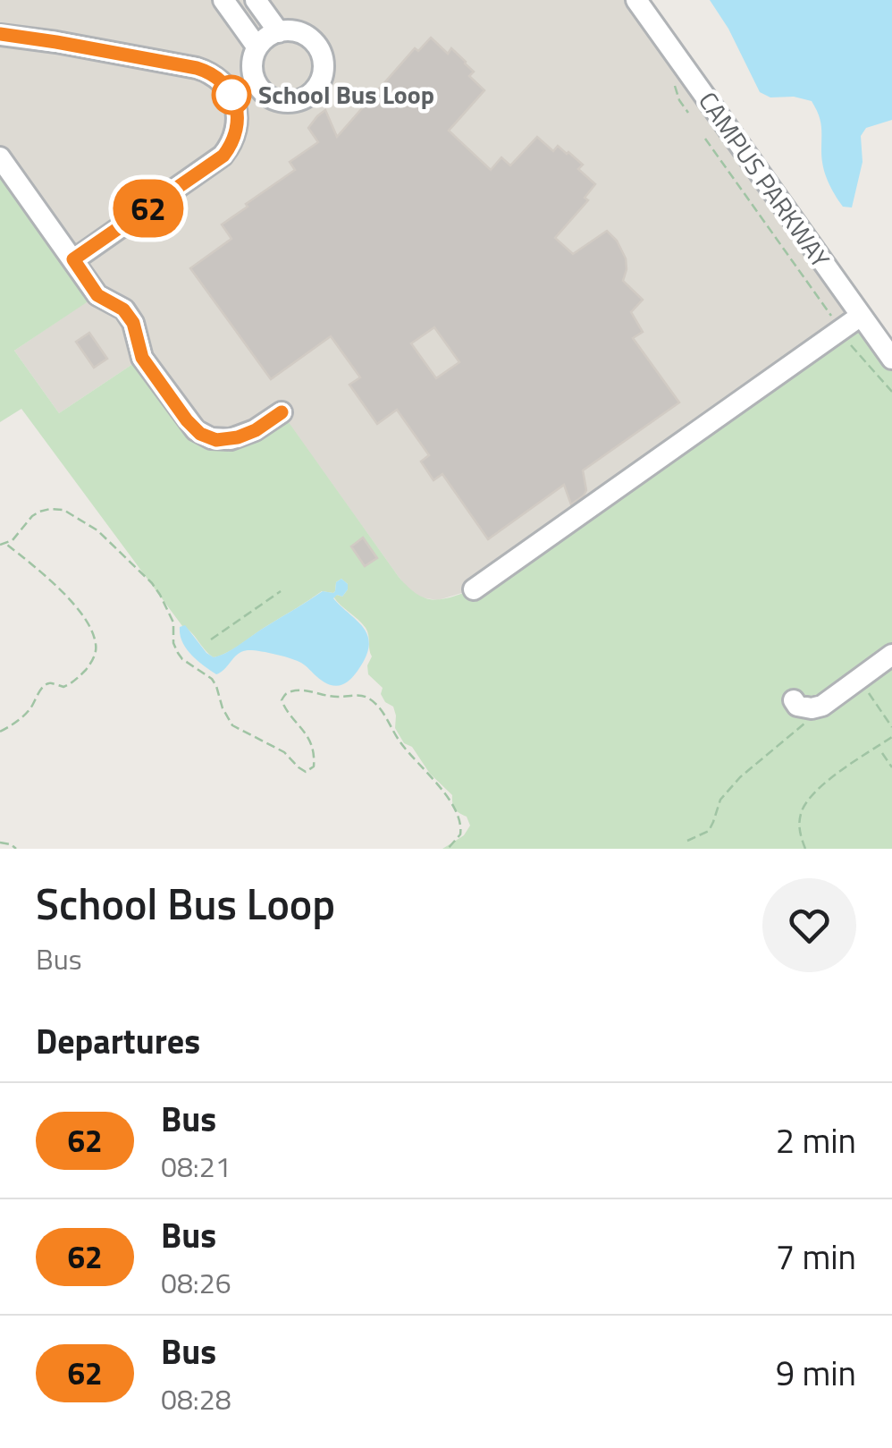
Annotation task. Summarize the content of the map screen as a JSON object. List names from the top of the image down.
{
  "streets": {
    "street": ["CAMPUS PARKWAY"]
  },
  "places": ["School Bus Loop"],
  "lines": ["bus line 62"],
  "page": {
    "on_map": "62",
    "heading": [
      ["School Bus Loop", "Bus"],
      "Departures"
    ],
    "list": [
      {
        "mark": "62",
        "name": "Bus",
        "note": "08:21",
        "value": "2 min"
      },
      {
        "mark": "62",
        "name": "Bus",
        "note": "08:26",
        "value": "7 min"
      },
      {
        "mark": "62",
        "name": "Bus",
        "note": "08:28",
        "value": "9 min"
      }
    ]
  }
}
